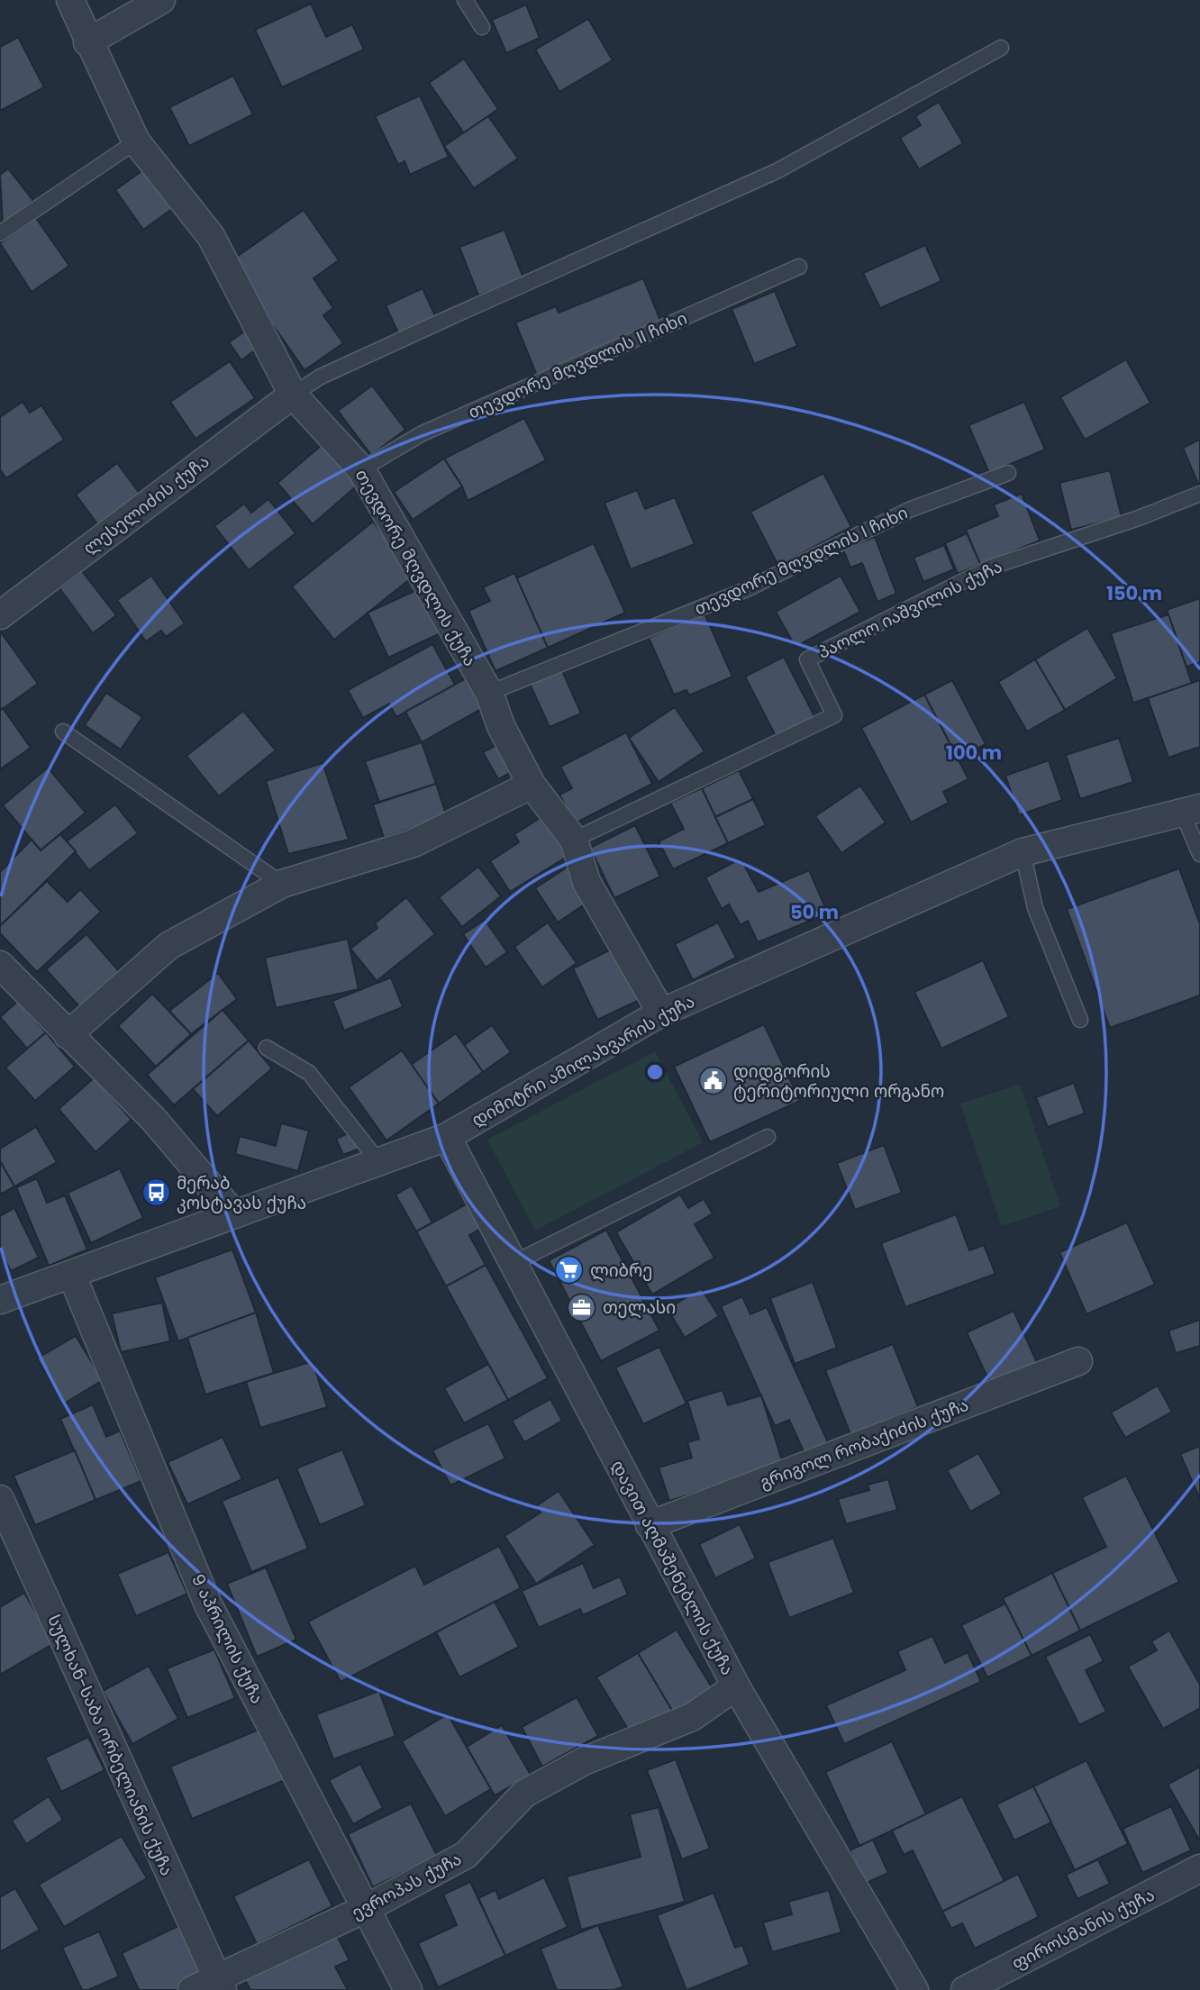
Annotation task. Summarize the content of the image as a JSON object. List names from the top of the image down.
{
  "streets": {
    "street": [
      "ლესელიძის ქუჩა",
      "თევდორე მღვდლის ქუჩა",
      "დიმიტრი ამილახვარის ქუჩა",
      "გრიგოლ რობაქიძის ქუჩა",
      "დავით აღმაშენებლის ქუჩა",
      "9 აპრილის ქუჩა",
      "სულხან-საბა ორბელიანის ქუჩა",
      "ევროპას ქუჩა",
      "ფიროსმანის ქუჩა"
    ],
    "lane": ["თევდორე მღვდლის II ჩიხი", "თევდორე მღვდლის I ჩიხი", "პაოლო იაშვილის ქუჩა"]
  },
  "crossings": [
    ["თევდორე მღვდლის II ჩიხი", "თევდორე მღვდლის ქუჩა"],
    ["ლესელიძის ქუჩა", "თევდორე მღვდლის ქუჩა"],
    ["თევდორე მღვდლის I ჩიხი", "თევდორე მღვდლის ქუჩა"],
    ["თევდორე მღვდლის ქუჩა", "პაოლო იაშვილის ქუჩა"],
    ["თევდორე მღვდლის ქუჩა", "დიმიტრი ამილახვარის ქუჩა"],
    ["დიმიტრი ამილახვარის ქუჩა", "დავით აღმაშენებლის ქუჩა"],
    ["დიმიტრი ამილახვარის ქუჩა", "9 აპრილის ქუჩა"],
    ["გრიგოლ რობაქიძის ქუჩა", "დავით აღმაშენებლის ქუჩა"],
    ["დავით აღმაშენებლის ქუჩა", "ევროპას ქუჩა"],
    ["9 აპრილის ქუჩა", "ევროპას ქუჩა"],
    ["სულხან-საბა ორბელიანის ქუჩა", "ევროპას ქუჩა"]
  ],
  "places": {
    "public building": ["დიდგორის ტერიტორიული ორგანო"],
    "bus stop": ["მერაბ კოსტავას ქუჩა"],
    "supermarket": ["ლიბრე"],
    "office": ["თელასი"]
  },
  "rings": ["150 m", "100 m", "50 m"]
}
